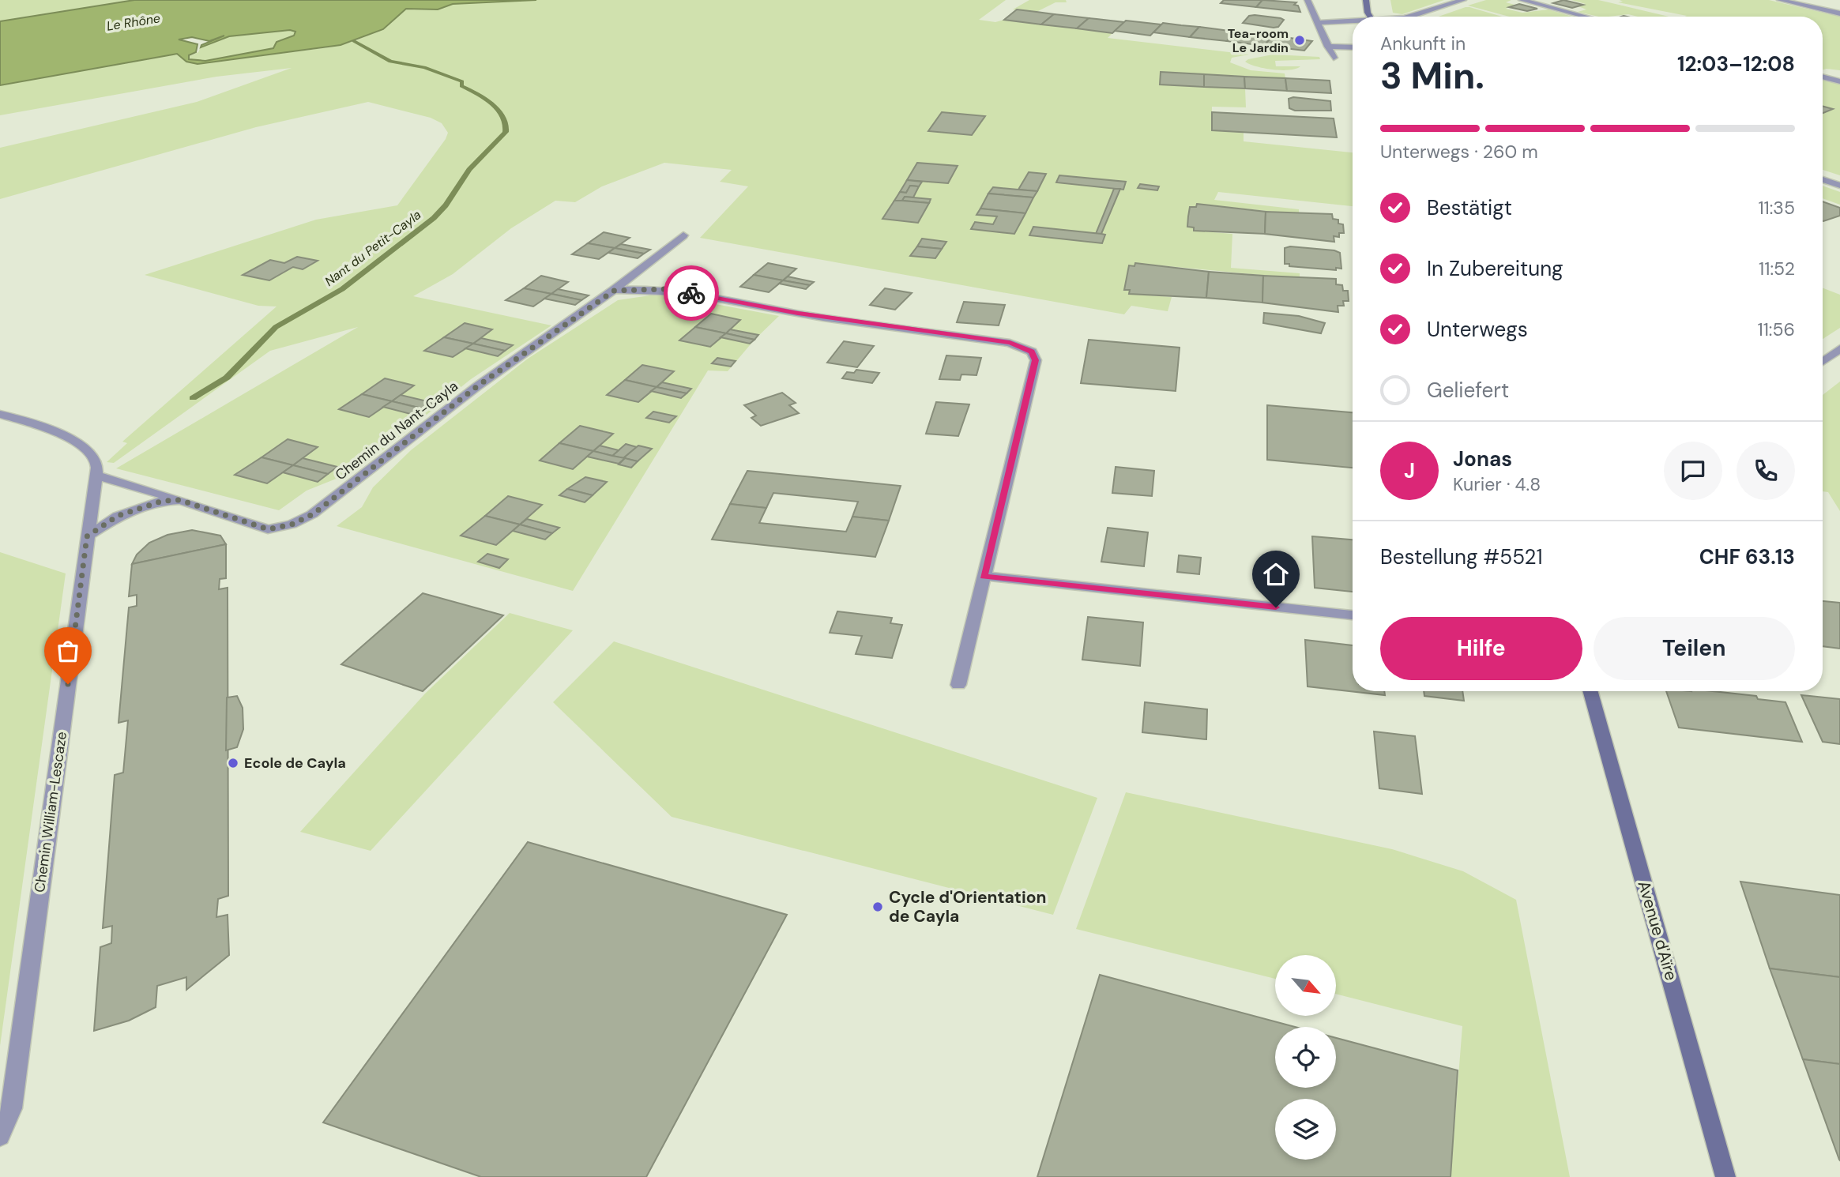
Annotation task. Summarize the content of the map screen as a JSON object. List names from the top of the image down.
{
  "streets": {
    "main road": ["Avenue d'Aïre"],
    "street": ["Chemin du Nant-Cayla", "Chemin William-Lescaze"]
  },
  "crossings": [
    ["Chemin du Nant-Cayla", "Chemin William-Lescaze"]
  ],
  "water": ["Le Rhône", "Nant du Petit-Cayla"],
  "places": ["Tea-room Le Jardin", "Ecole de Cayla", "Cycle d'Orientation de Cayla"],
  "north": "bottom right",
  "page": {
    "heading": ["3 Min.", "Ankunft in", "12:03–12:08"],
    "panel": [
      "Jonas",
      "Kurier · 4.8",
      "Bestellung #5521",
      "CHF 63.13"
    ],
    "bar": "Unterwegs · 260 m",
    "list": [
      ["Bestätigt", "11:35"],
      ["In Zubereitung", "11:52"],
      ["Unterwegs", "11:56"],
      "Geliefert"
    ],
    "round": "J",
    "buttons": ["Hilfe", "Teilen"]
  }
}
